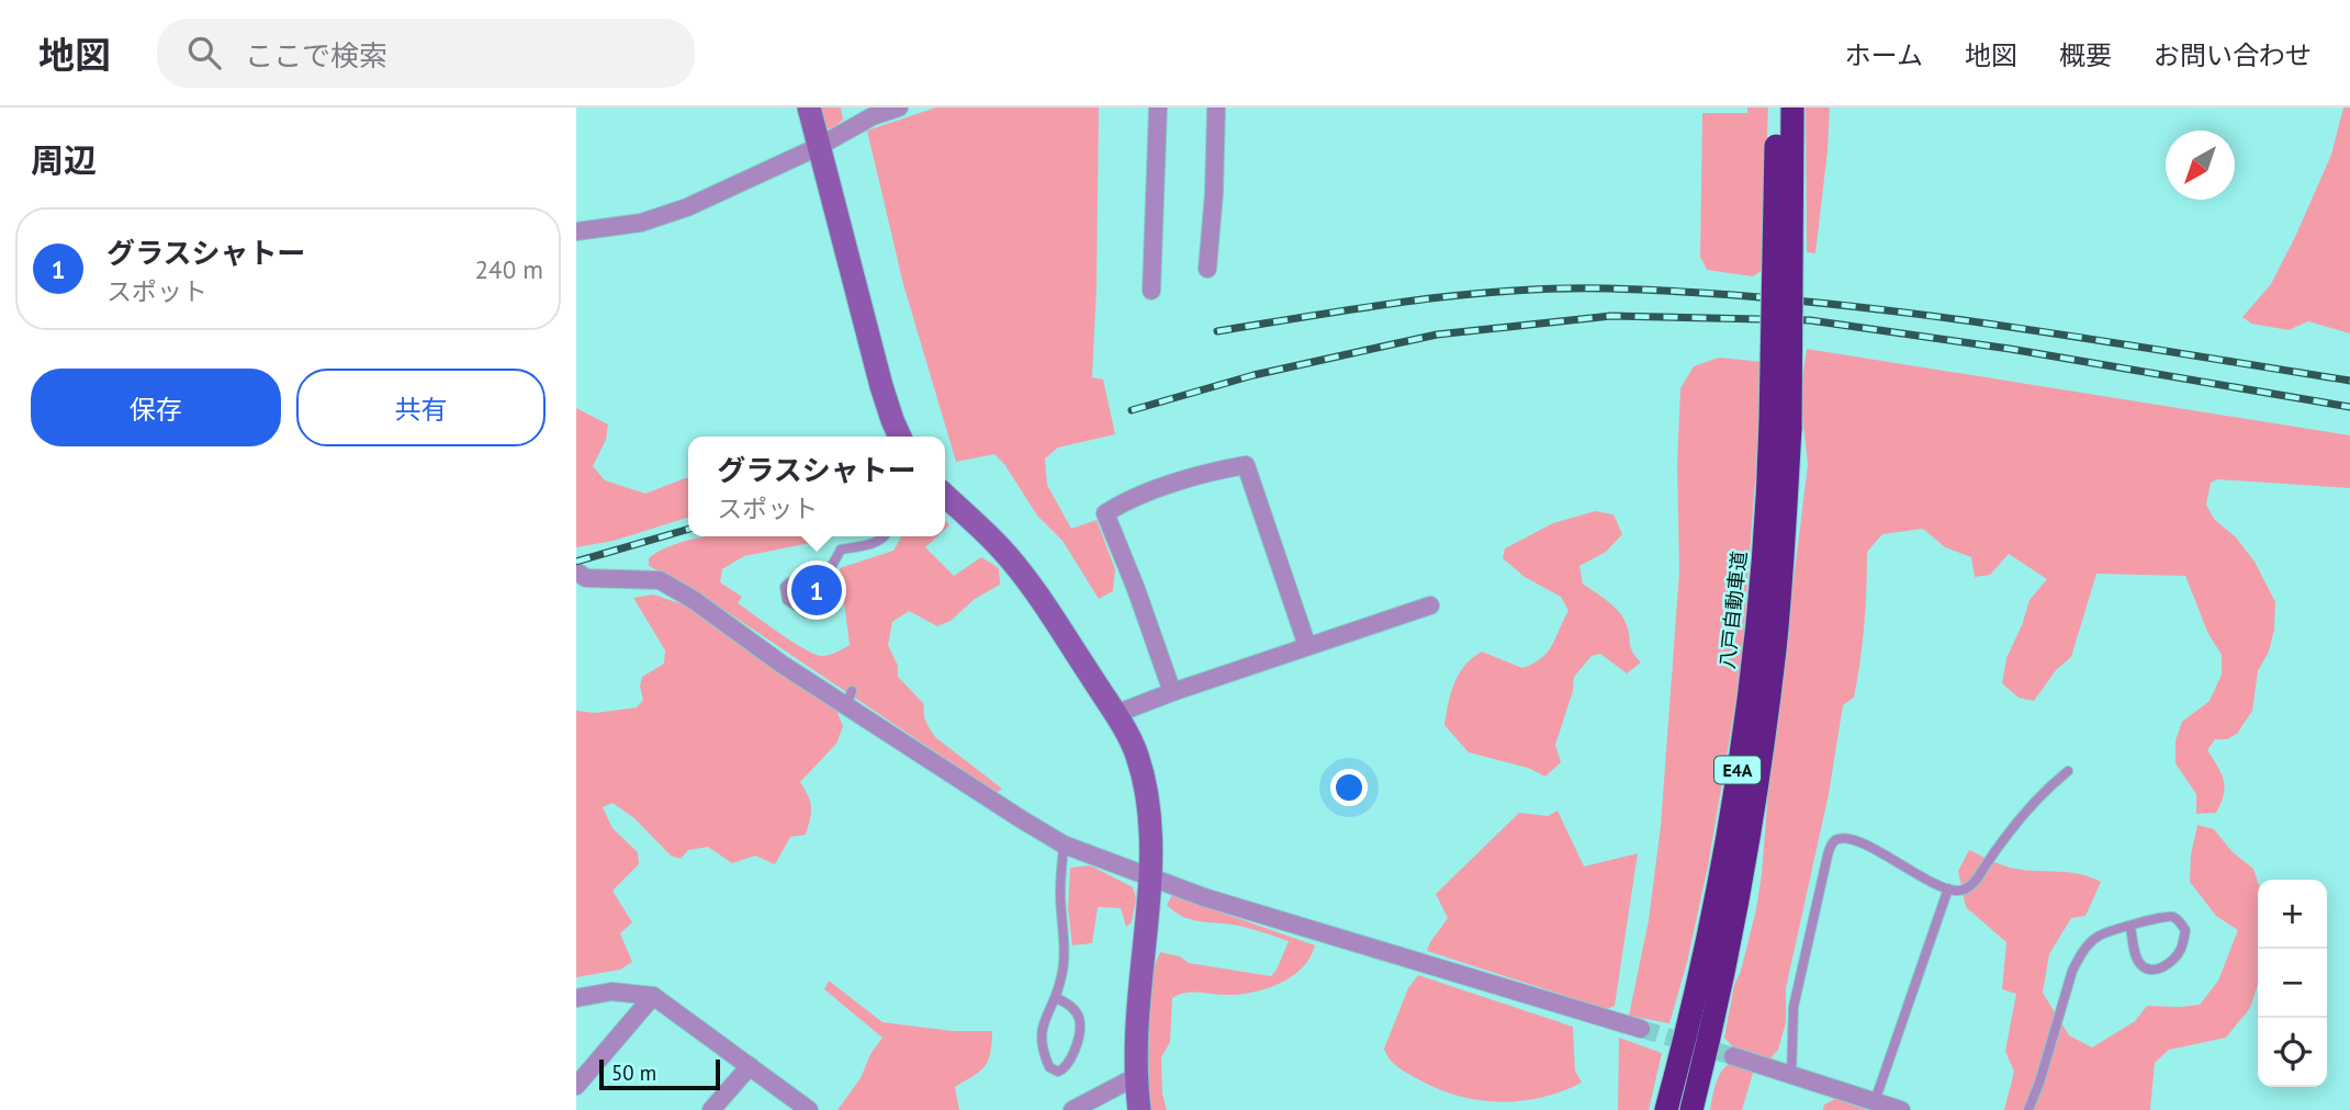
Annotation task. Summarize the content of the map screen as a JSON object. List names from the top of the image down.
{
  "streets": {
    "highway": ["八戸自動車道", "E4A"]
  },
  "scale_bar": "50 m",
  "north": "bottom left",
  "page": {
    "header": "地図",
    "search": "ここで検索",
    "nav": [
      "ホーム",
      "地図",
      "概要",
      "お問い合わせ"
    ],
    "heading": "周辺",
    "list": [
      {
        "mark": "1",
        "name": "グラスシャトー",
        "note": "スポット",
        "value": "240 m"
      }
    ],
    "buttons": ["保存", "共有"],
    "popup": ["グラスシャトー", "スポット"],
    "pins": "1",
    "map_buttons": ["+", "−"],
    "scale": "50 m"
  }
}
